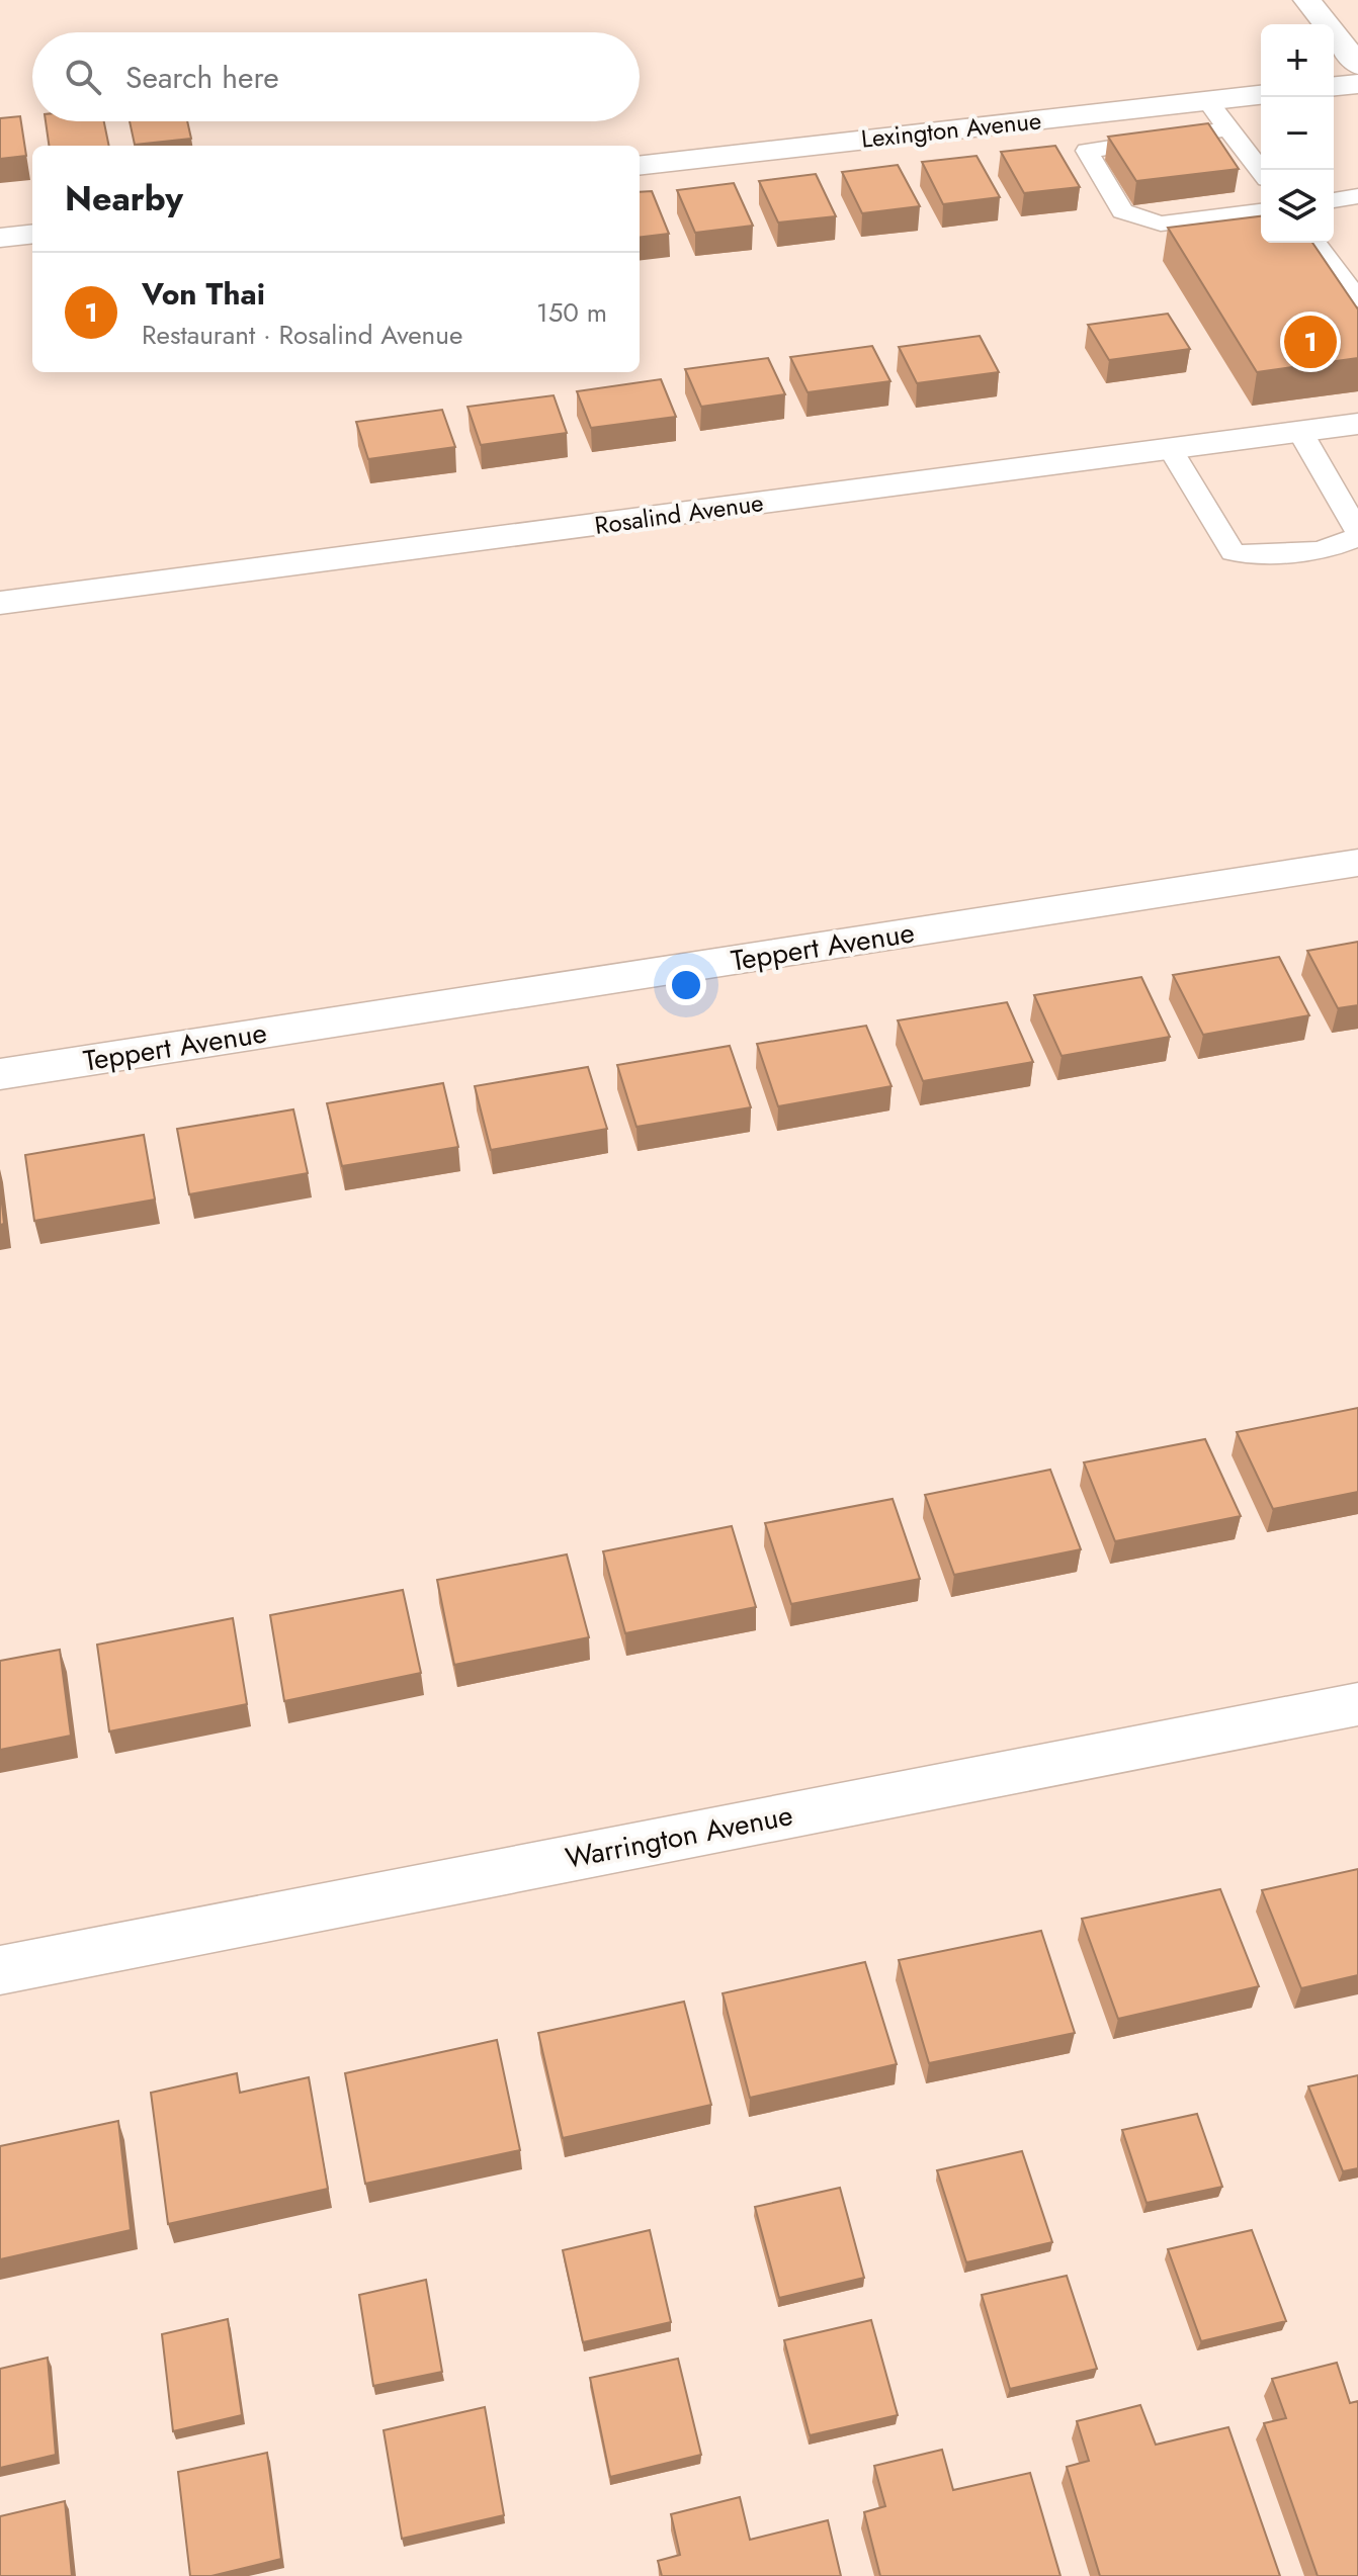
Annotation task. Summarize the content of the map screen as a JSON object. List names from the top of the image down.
{
  "streets": {
    "street": [
      "Lexington Avenue",
      "Rosalind Avenue",
      "Teppert Avenue",
      "Warrington Avenue"
    ]
  },
  "page": {
    "map_buttons": ["+", "−"],
    "search": "Search here",
    "heading": "Nearby",
    "list": [
      {
        "mark": "1",
        "name": "Von Thai",
        "note": "Restaurant · Rosalind Avenue",
        "value": "150 m"
      }
    ],
    "pins": "1"
  }
}
